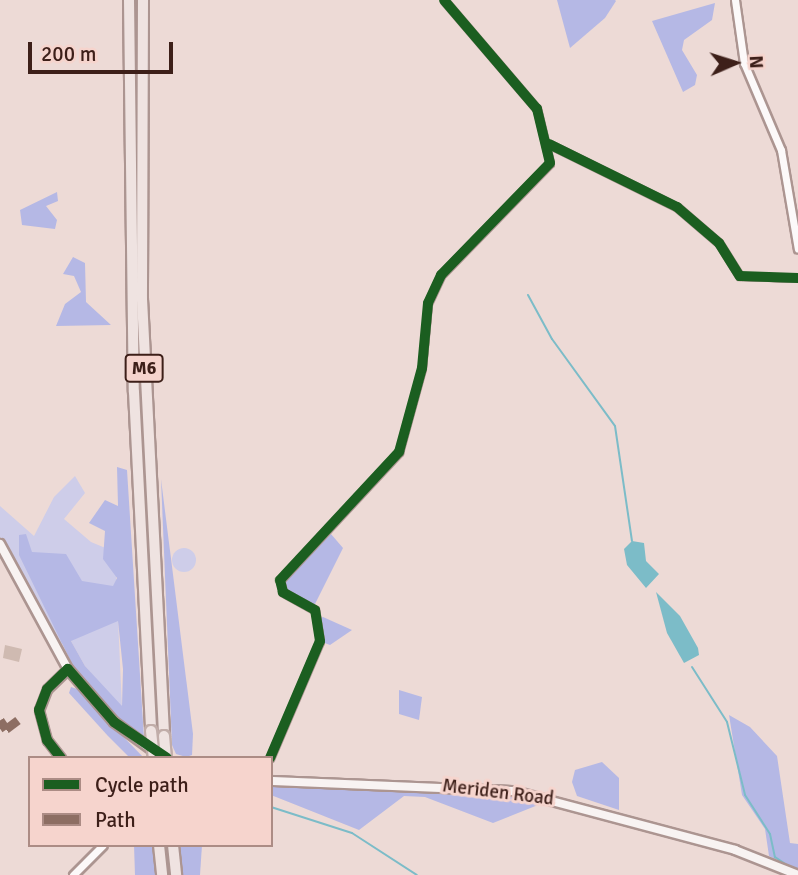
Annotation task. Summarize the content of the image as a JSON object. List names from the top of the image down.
{
  "streets": {
    "highway": ["M6"],
    "main road": ["Meriden Road"]
  },
  "legend": ["Cycle path", "Path"],
  "scale_bar": "200 m",
  "north": "right"
}
